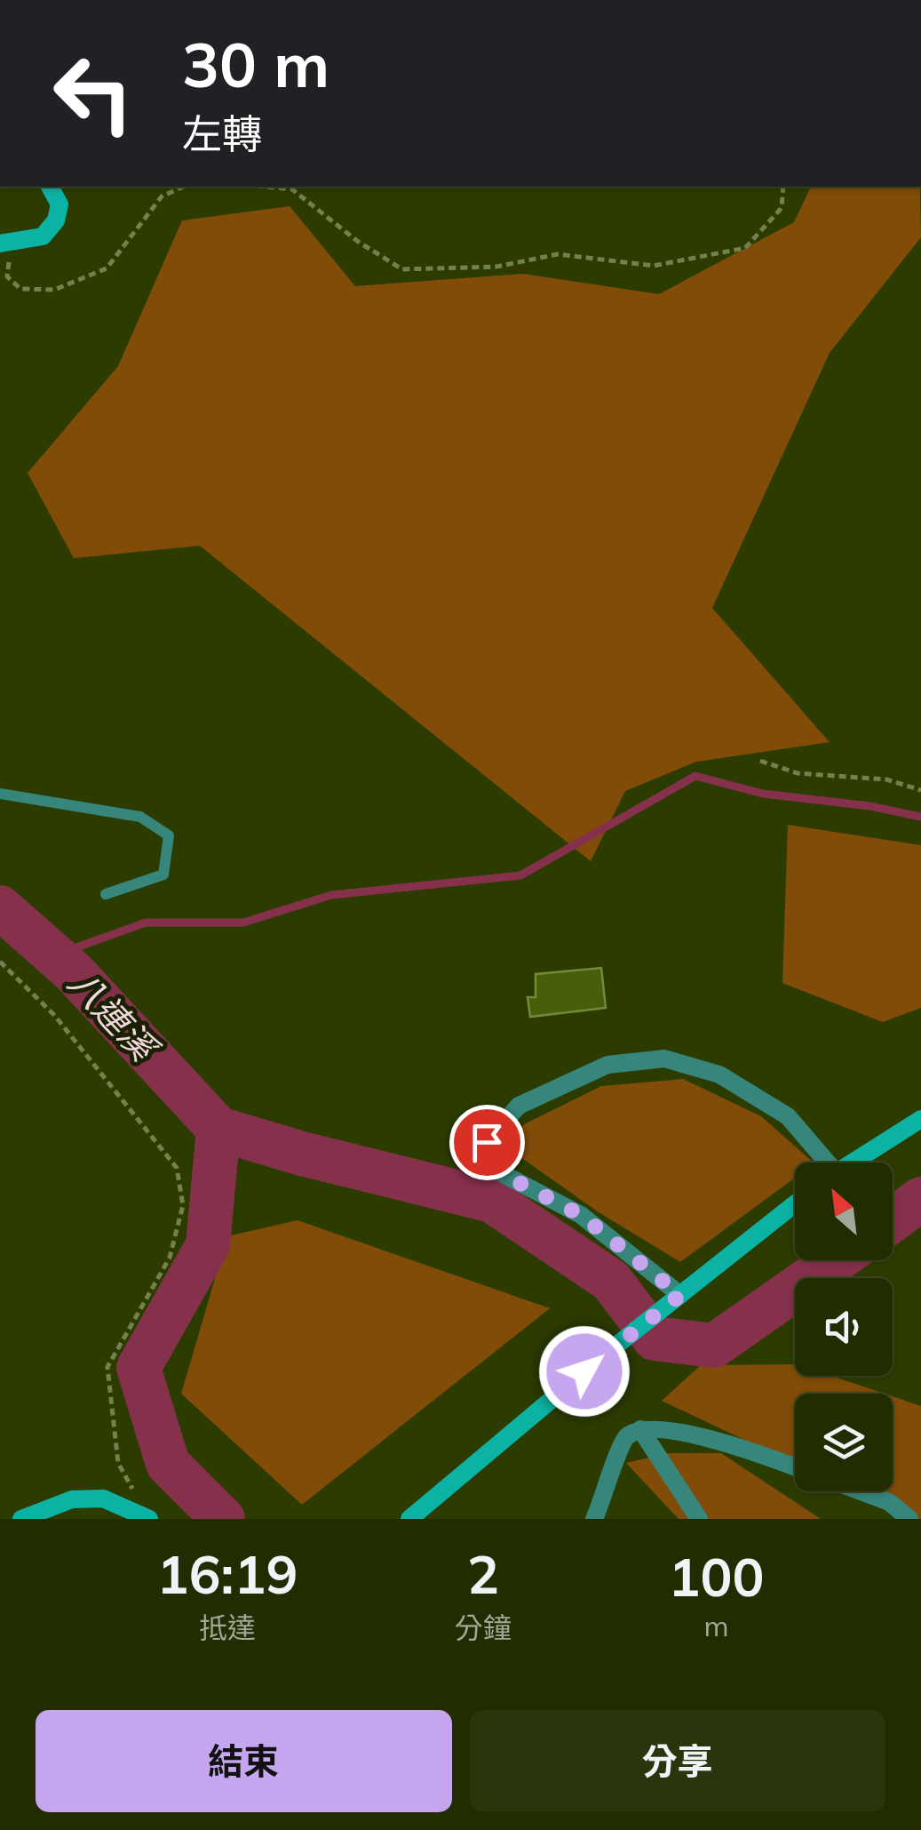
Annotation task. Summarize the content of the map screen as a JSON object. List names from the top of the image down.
{
  "water": ["八連溪"],
  "north": "top left",
  "page": {
    "turn": ["30 m", "左轉"],
    "eta": [
      "16:19",
      "抵達",
      "2",
      "分鐘",
      "100",
      "m"
    ],
    "buttons": ["結束", "分享"]
  }
}
